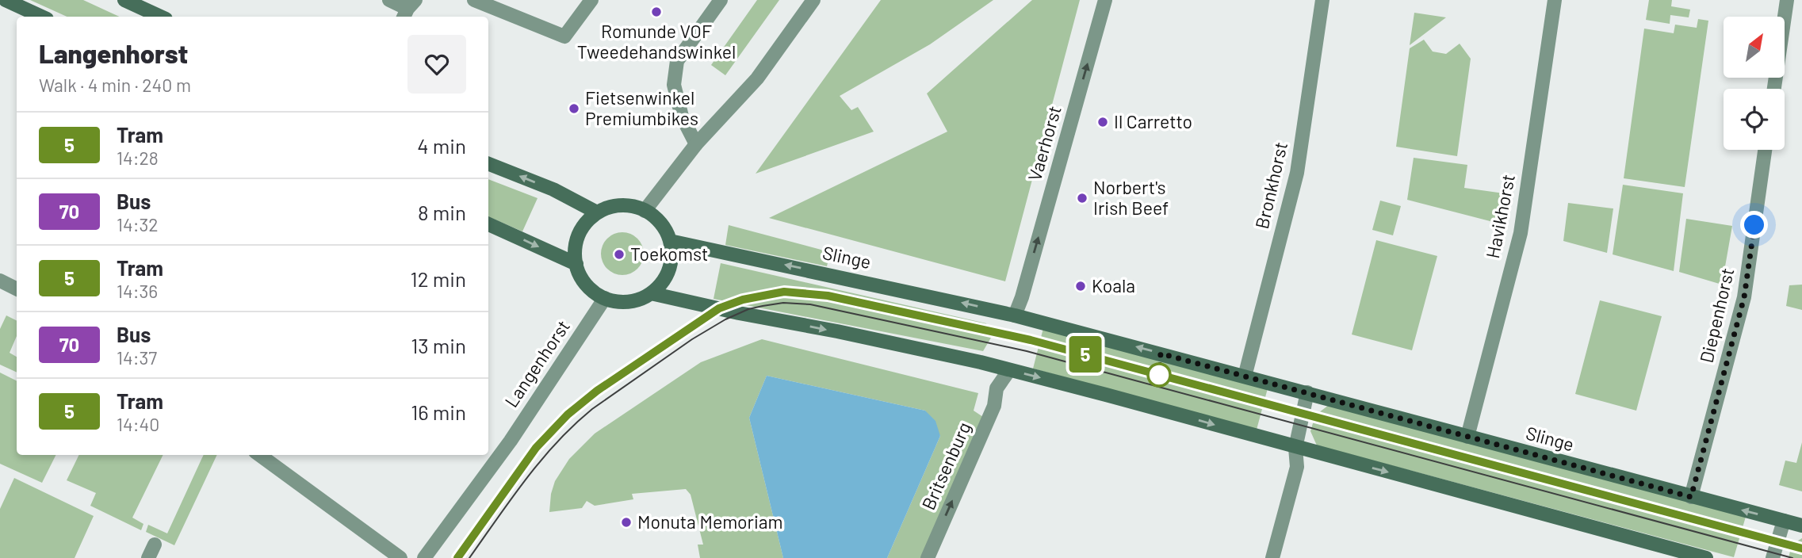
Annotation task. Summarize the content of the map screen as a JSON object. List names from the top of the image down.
{
  "streets": {
    "main road": ["Slinge"],
    "street": [
      "Vaerhorst",
      "Bronkhorst",
      "Havikhorst",
      "Diepenhorst",
      "Langenhorst",
      "Britsenburg"
    ]
  },
  "crossings": [
    ["Vaerhorst", "Slinge"],
    ["Bronkhorst", "Slinge"],
    ["Havikhorst", "Slinge"],
    ["Slinge", "Diepenhorst"],
    ["Slinge", "Langenhorst"]
  ],
  "one_way": ["Vaerhorst", "Britsenburg"],
  "places": [
    "Romunde VOF Tweedehandswinkel",
    "Fietsenwinkel Premiumbikes",
    "Il Carretto",
    "Norbert's Irish Beef",
    "Toekomst",
    "Koala",
    "Monuta Memoriam"
  ],
  "lines": ["tram line 5"],
  "north": "top right",
  "page": {
    "on_map": "5",
    "heading": ["Langenhorst", "Walk · 4 min · 240 m"],
    "list": [
      {
        "mark": "5",
        "name": "Tram",
        "note": "14:28",
        "value": "4 min"
      },
      {
        "mark": "70",
        "name": "Bus",
        "note": "14:32",
        "value": "8 min"
      },
      {
        "mark": "5",
        "name": "Tram",
        "note": "14:36",
        "value": "12 min"
      },
      {
        "mark": "70",
        "name": "Bus",
        "note": "14:37",
        "value": "13 min"
      },
      {
        "mark": "5",
        "name": "Tram",
        "note": "14:40",
        "value": "16 min"
      }
    ]
  }
}
